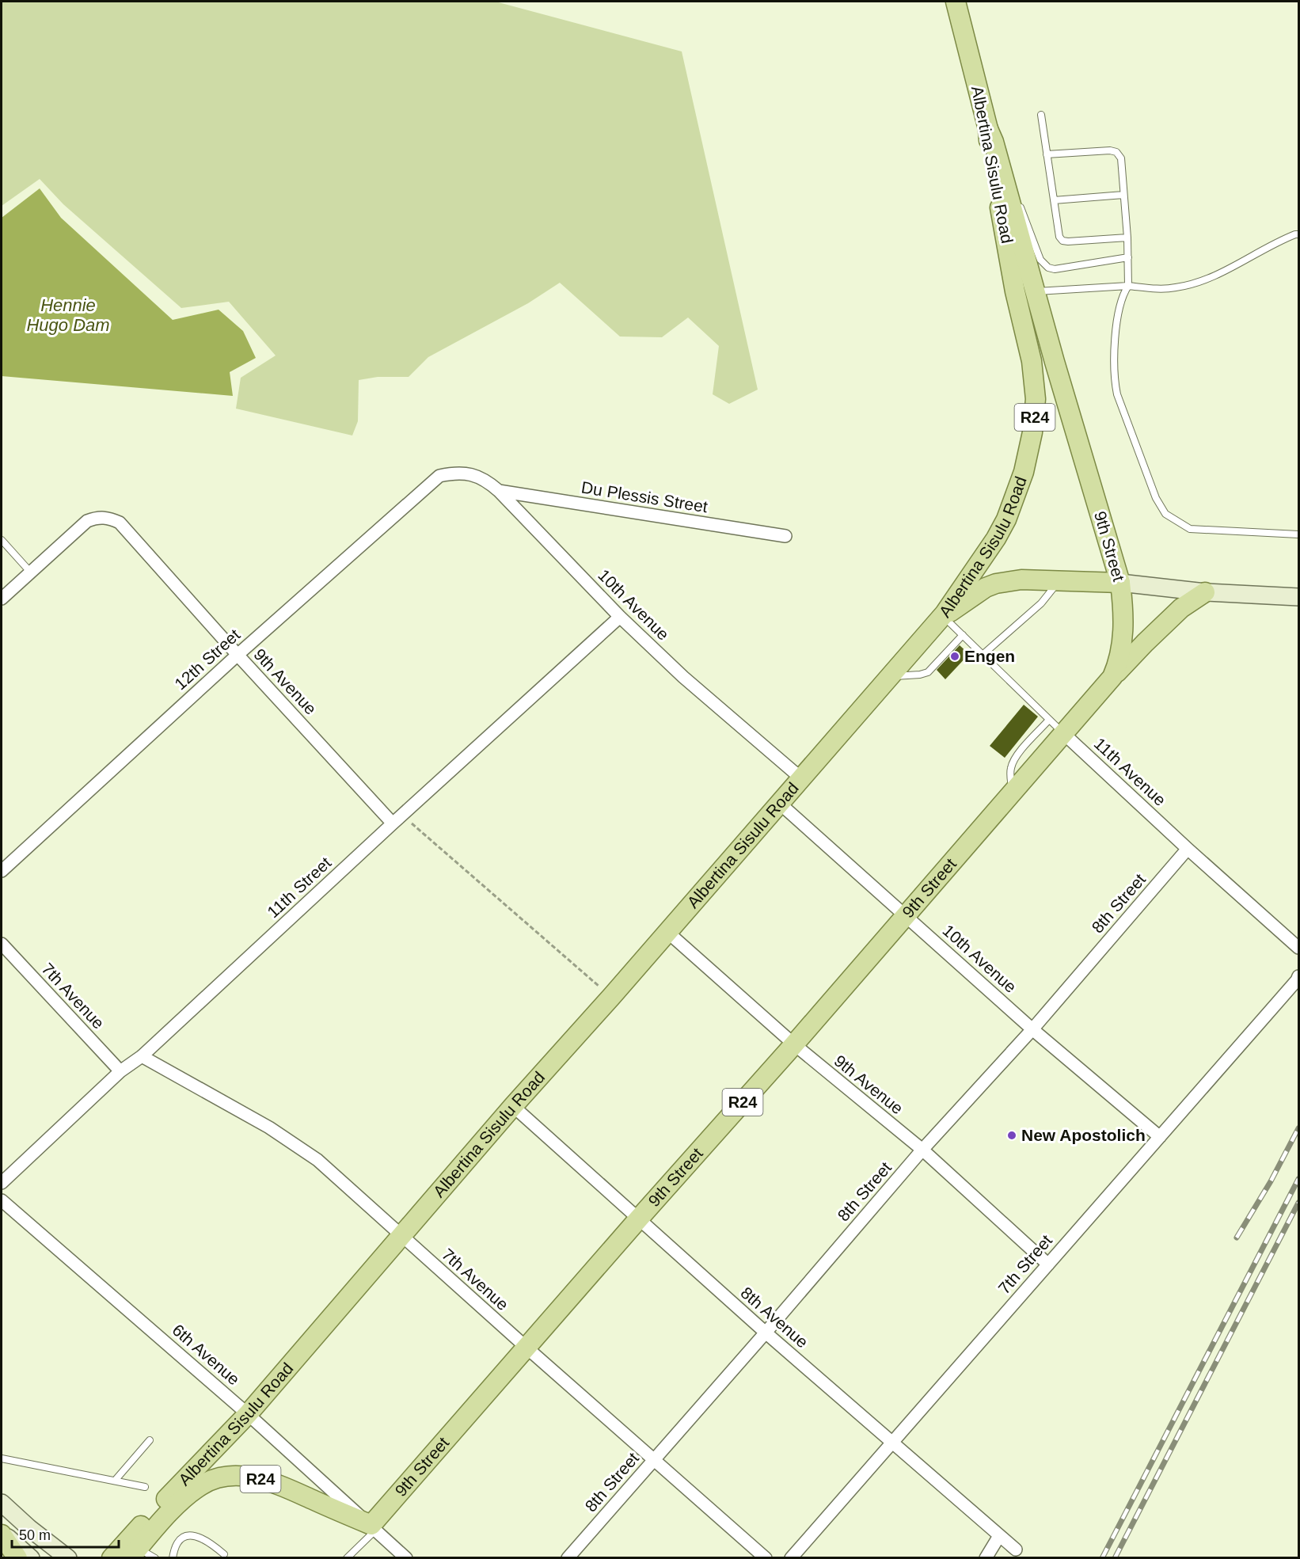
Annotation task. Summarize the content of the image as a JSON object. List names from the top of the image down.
{
  "streets": {
    "main road": ["Albertina Sisulu Road", "R24", "9th Street"],
    "street": [
      "Du Plessis Street",
      "10th Avenue",
      "12th Street",
      "9th Avenue",
      "11th Avenue",
      "11th Street",
      "8th Street",
      "7th Avenue",
      "7th Street",
      "8th Avenue",
      "6th Avenue"
    ]
  },
  "crossings": [
    ["Albertina Sisulu Road", "9th Street"],
    ["Albertina Sisulu Road", "10th Avenue"],
    ["Albertina Sisulu Road", "9th Avenue"],
    ["Albertina Sisulu Road", "11th Avenue"],
    ["Albertina Sisulu Road", "7th Avenue"],
    ["Albertina Sisulu Road", "8th Avenue"],
    ["Albertina Sisulu Road", "6th Avenue"],
    ["Du Plessis Street", "10th Avenue"],
    ["9th Street", "10th Avenue"],
    ["9th Street", "9th Avenue"],
    ["9th Street", "11th Avenue"],
    ["9th Street", "7th Avenue"],
    ["9th Street", "8th Avenue"],
    ["9th Street", "6th Avenue"],
    ["10th Avenue", "12th Street"],
    ["10th Avenue", "11th Street"],
    ["10th Avenue", "8th Street"],
    ["10th Avenue", "7th Street"],
    ["12th Street", "9th Avenue"],
    ["9th Avenue", "11th Street"],
    ["9th Avenue", "8th Street"],
    ["9th Avenue", "7th Street"],
    ["11th Avenue", "8th Street"],
    ["11th Street", "7th Avenue"],
    ["8th Street", "7th Avenue"],
    ["8th Street", "8th Avenue"],
    ["7th Street", "8th Avenue"]
  ],
  "water": ["Hennie Hugo Dam"],
  "places": ["Engen", "New Apostolich"],
  "scale_bar": "50 m"
}
